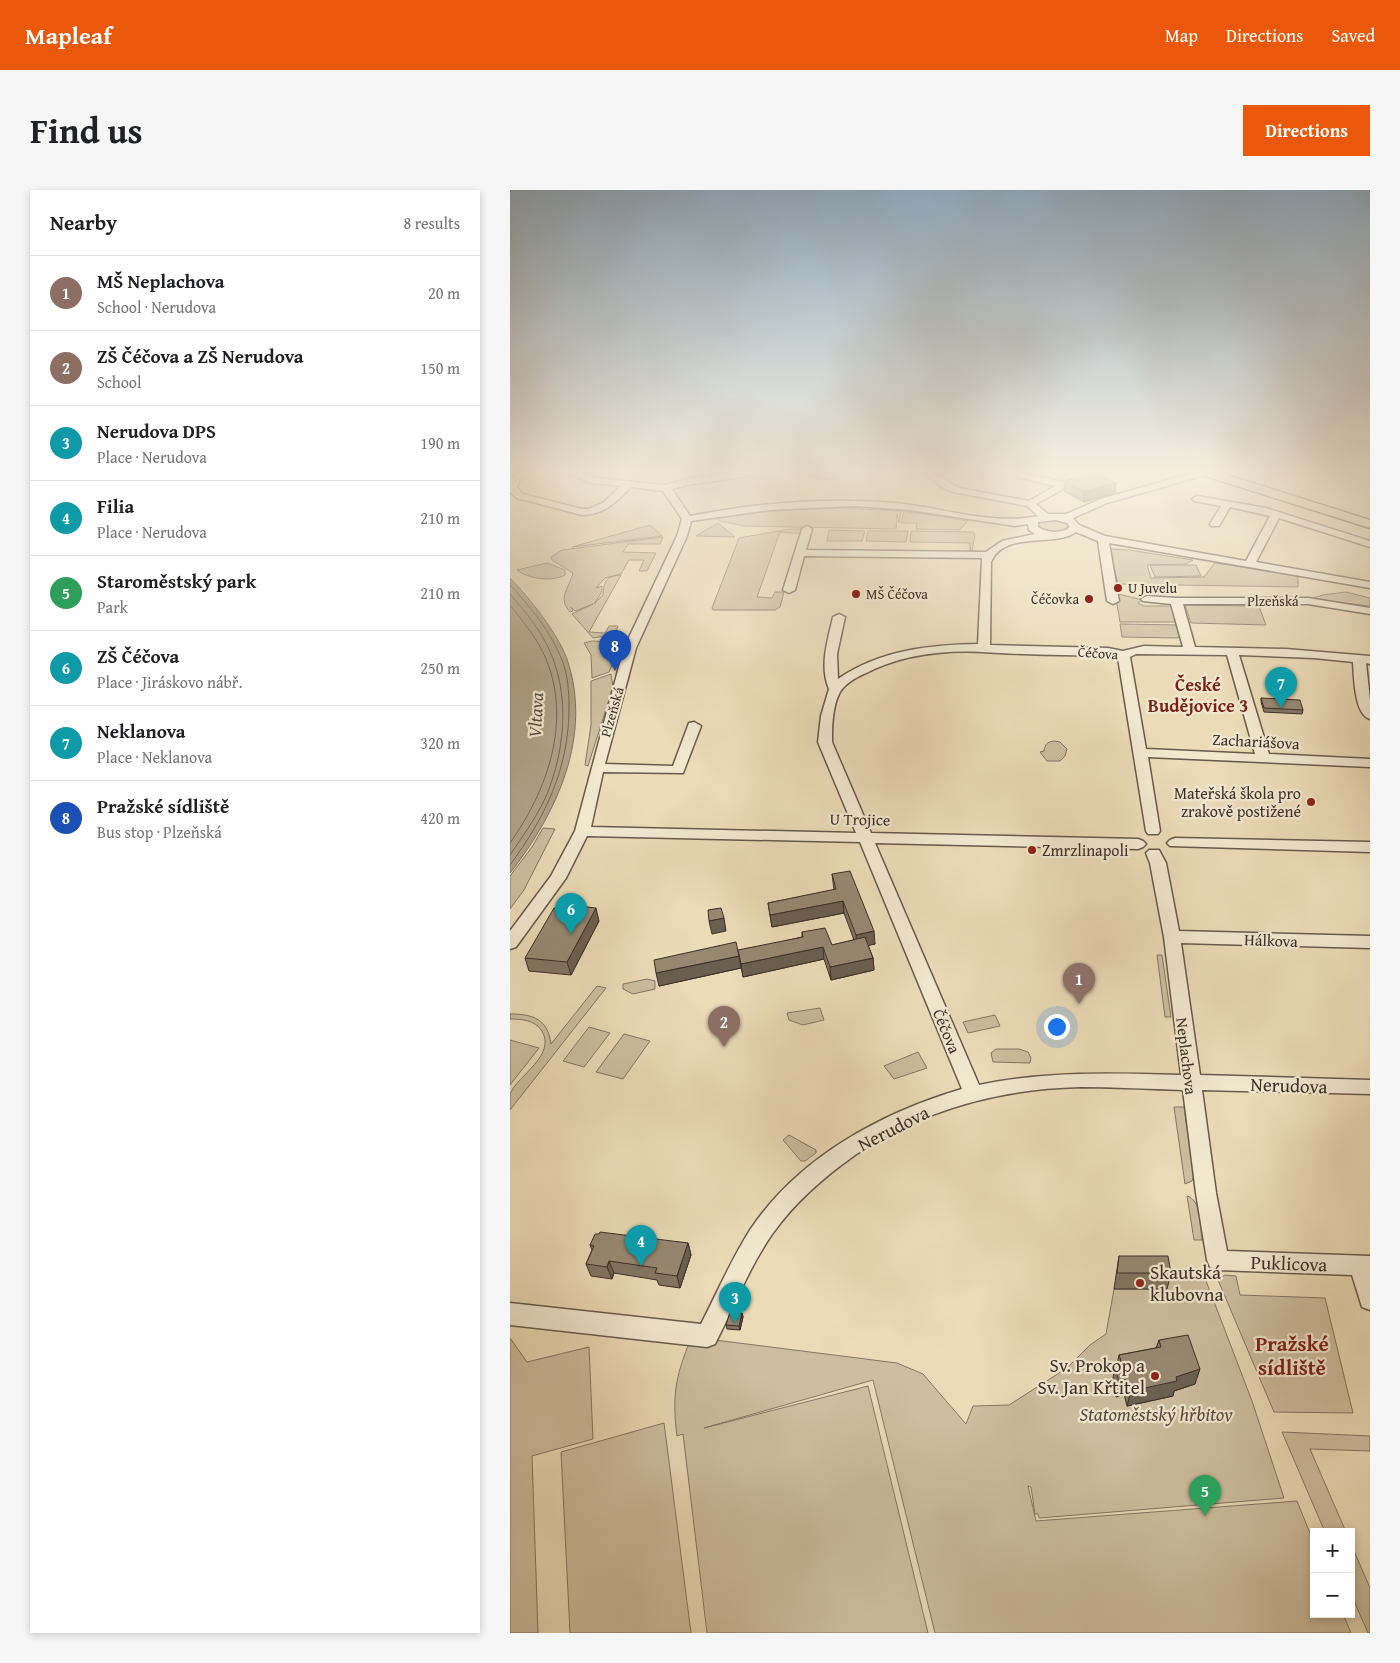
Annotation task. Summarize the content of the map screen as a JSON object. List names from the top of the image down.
{
  "streets": {
    "street": [
      "Plzeňská",
      "Čéčova",
      "Zachariášova",
      "U Trojice",
      "Hálkova",
      "Neplachova",
      "Nerudova",
      "Puklicova"
    ]
  },
  "crossings": [
    ["Plzeňská", "U Trojice"],
    ["Čéčova", "U Trojice"],
    ["Čéčova", "Nerudova"],
    ["U Trojice", "Neplachova"],
    ["Hálkova", "Neplachova"],
    ["Neplachova", "Nerudova"],
    ["Neplachova", "Puklicova"]
  ],
  "districts": ["České Budějovice 3", "Pražské sídliště"],
  "water": ["Vltava"],
  "parks": ["Statoměstský hřbitov"],
  "places": [
    "U Juvelu",
    "MŠ Čéčova",
    "Čéčovka",
    "Mateřská škola pro zrakově postižené",
    "Zmrzlinapoli",
    "Skautská klubovna",
    "Sv. Prokop a Sv. Jan Křtitel"
  ],
  "page": {
    "header": "Mapleaf",
    "nav": ["Map", "Directions", "Saved"],
    "title": "Find us",
    "buttons": "Directions",
    "heading": ["Nearby", "8 results"],
    "list": [
      {
        "mark": "1",
        "name": "MŠ Neplachova",
        "note": "School · Nerudova",
        "value": "20 m"
      },
      {
        "mark": "2",
        "name": "ZŠ Čéčova a ZŠ Nerudova",
        "note": "School",
        "value": "150 m"
      },
      {
        "mark": "3",
        "name": "Nerudova DPS",
        "note": "Place · Nerudova",
        "value": "190 m"
      },
      {
        "mark": "4",
        "name": "Filia",
        "note": "Place · Nerudova",
        "value": "210 m"
      },
      {
        "mark": "5",
        "name": "Staroměstský park",
        "note": "Park",
        "value": "210 m"
      },
      {
        "mark": "6",
        "name": "ZŠ Čéčova",
        "note": "Place · Jiráskovo nábř.",
        "value": "250 m"
      },
      {
        "mark": "7",
        "name": "Neklanova",
        "note": "Place · Neklanova",
        "value": "320 m"
      },
      {
        "mark": "8",
        "name": "Pražské sídliště",
        "note": "Bus stop · Plzeňská",
        "value": "420 m"
      }
    ],
    "pins": [
      "8",
      "7",
      "6",
      "1",
      "2",
      "4",
      "3",
      "5"
    ],
    "map_buttons": ["+", "−"]
  }
}
